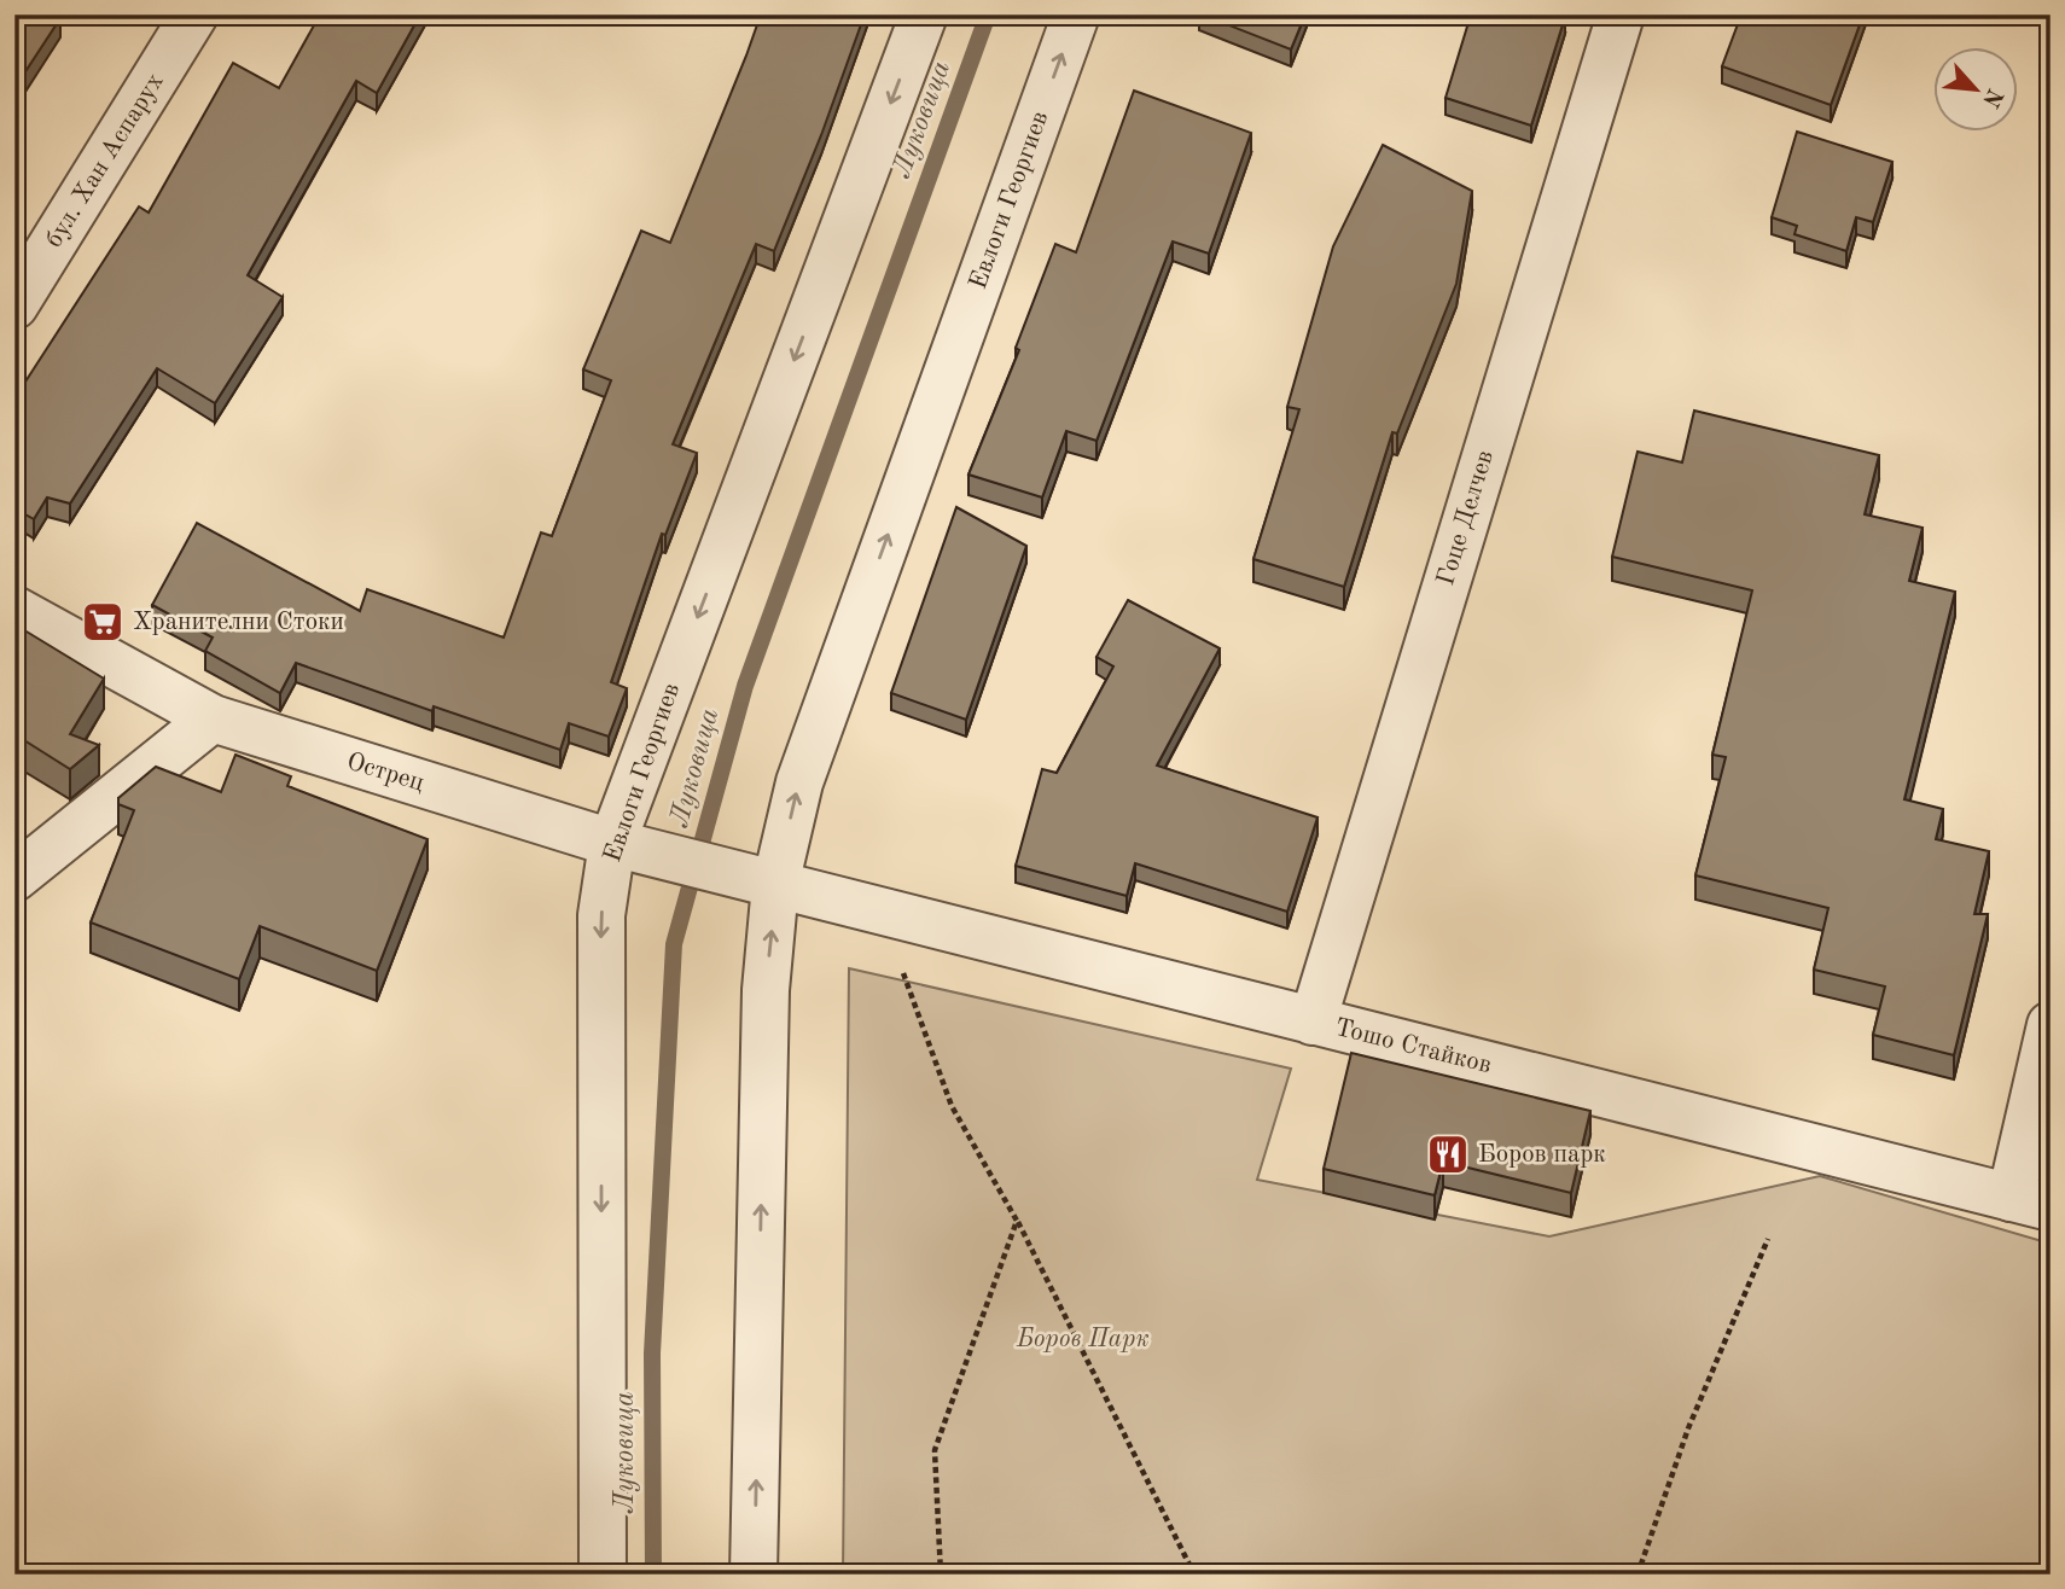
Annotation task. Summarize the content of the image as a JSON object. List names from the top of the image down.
{
  "streets": {
    "street": [
      "бул. Хан Аспарух",
      "Евлоги Георгиев",
      "Гоце Делчев",
      "Острец",
      "Тошо Стайков"
    ]
  },
  "crossings": [
    ["Евлоги Георгиев", "Острец"],
    ["Евлоги Георгиев", "Тошо Стайков"],
    ["Гоце Делчев", "Тошо Стайков"],
    ["Острец", "Тошо Стайков"]
  ],
  "water": ["Луковица"],
  "parks": ["Боров Парк"],
  "places": {
    "supermarket": ["Хранителни Стоки"],
    "restaurant": ["Боров парк"]
  },
  "north": "bottom right"
}
